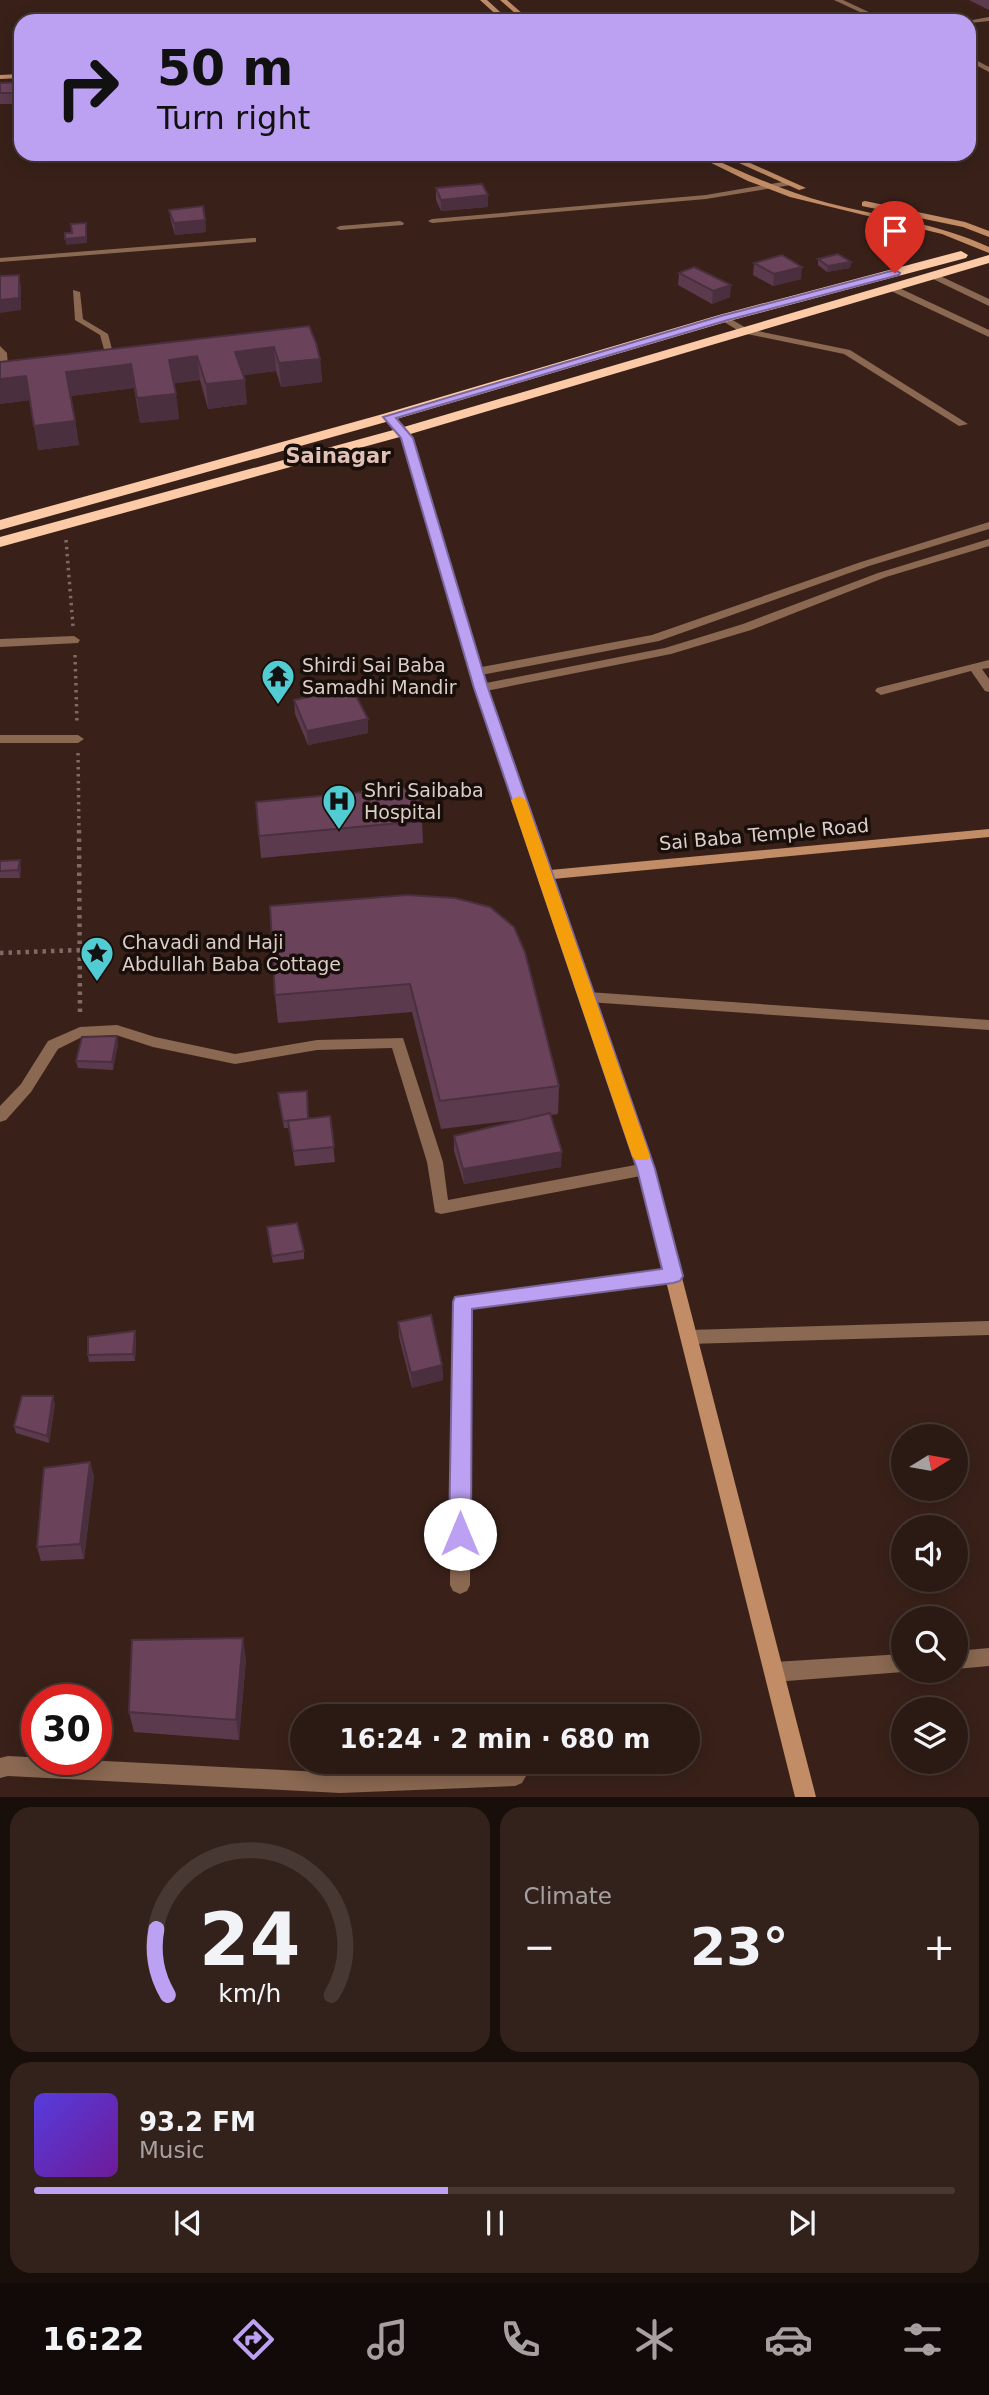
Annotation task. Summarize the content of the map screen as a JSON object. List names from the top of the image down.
{
  "streets": {
    "street": ["Sai Baba Temple Road"]
  },
  "districts": ["Sainagar"],
  "places": {
    "temple": ["Shirdi Sai Baba Samadhi Mandir"],
    "hospital": ["Shri Saibaba Hospital"],
    "place": ["Chavadi and Haji Abdullah Baba Cottage"]
  },
  "north": "right",
  "page": {
    "turn": ["50 m", "Turn right"],
    "limit": "30",
    "trip": "16:24 · 2 min · 680 m",
    "tile": "Climate",
    "heat": ["−", "23°", "+"],
    "song": ["93.2 FM", "Music"],
    "tabs": "16:22",
    "gauge": ["24", "km/h"]
  }
}
